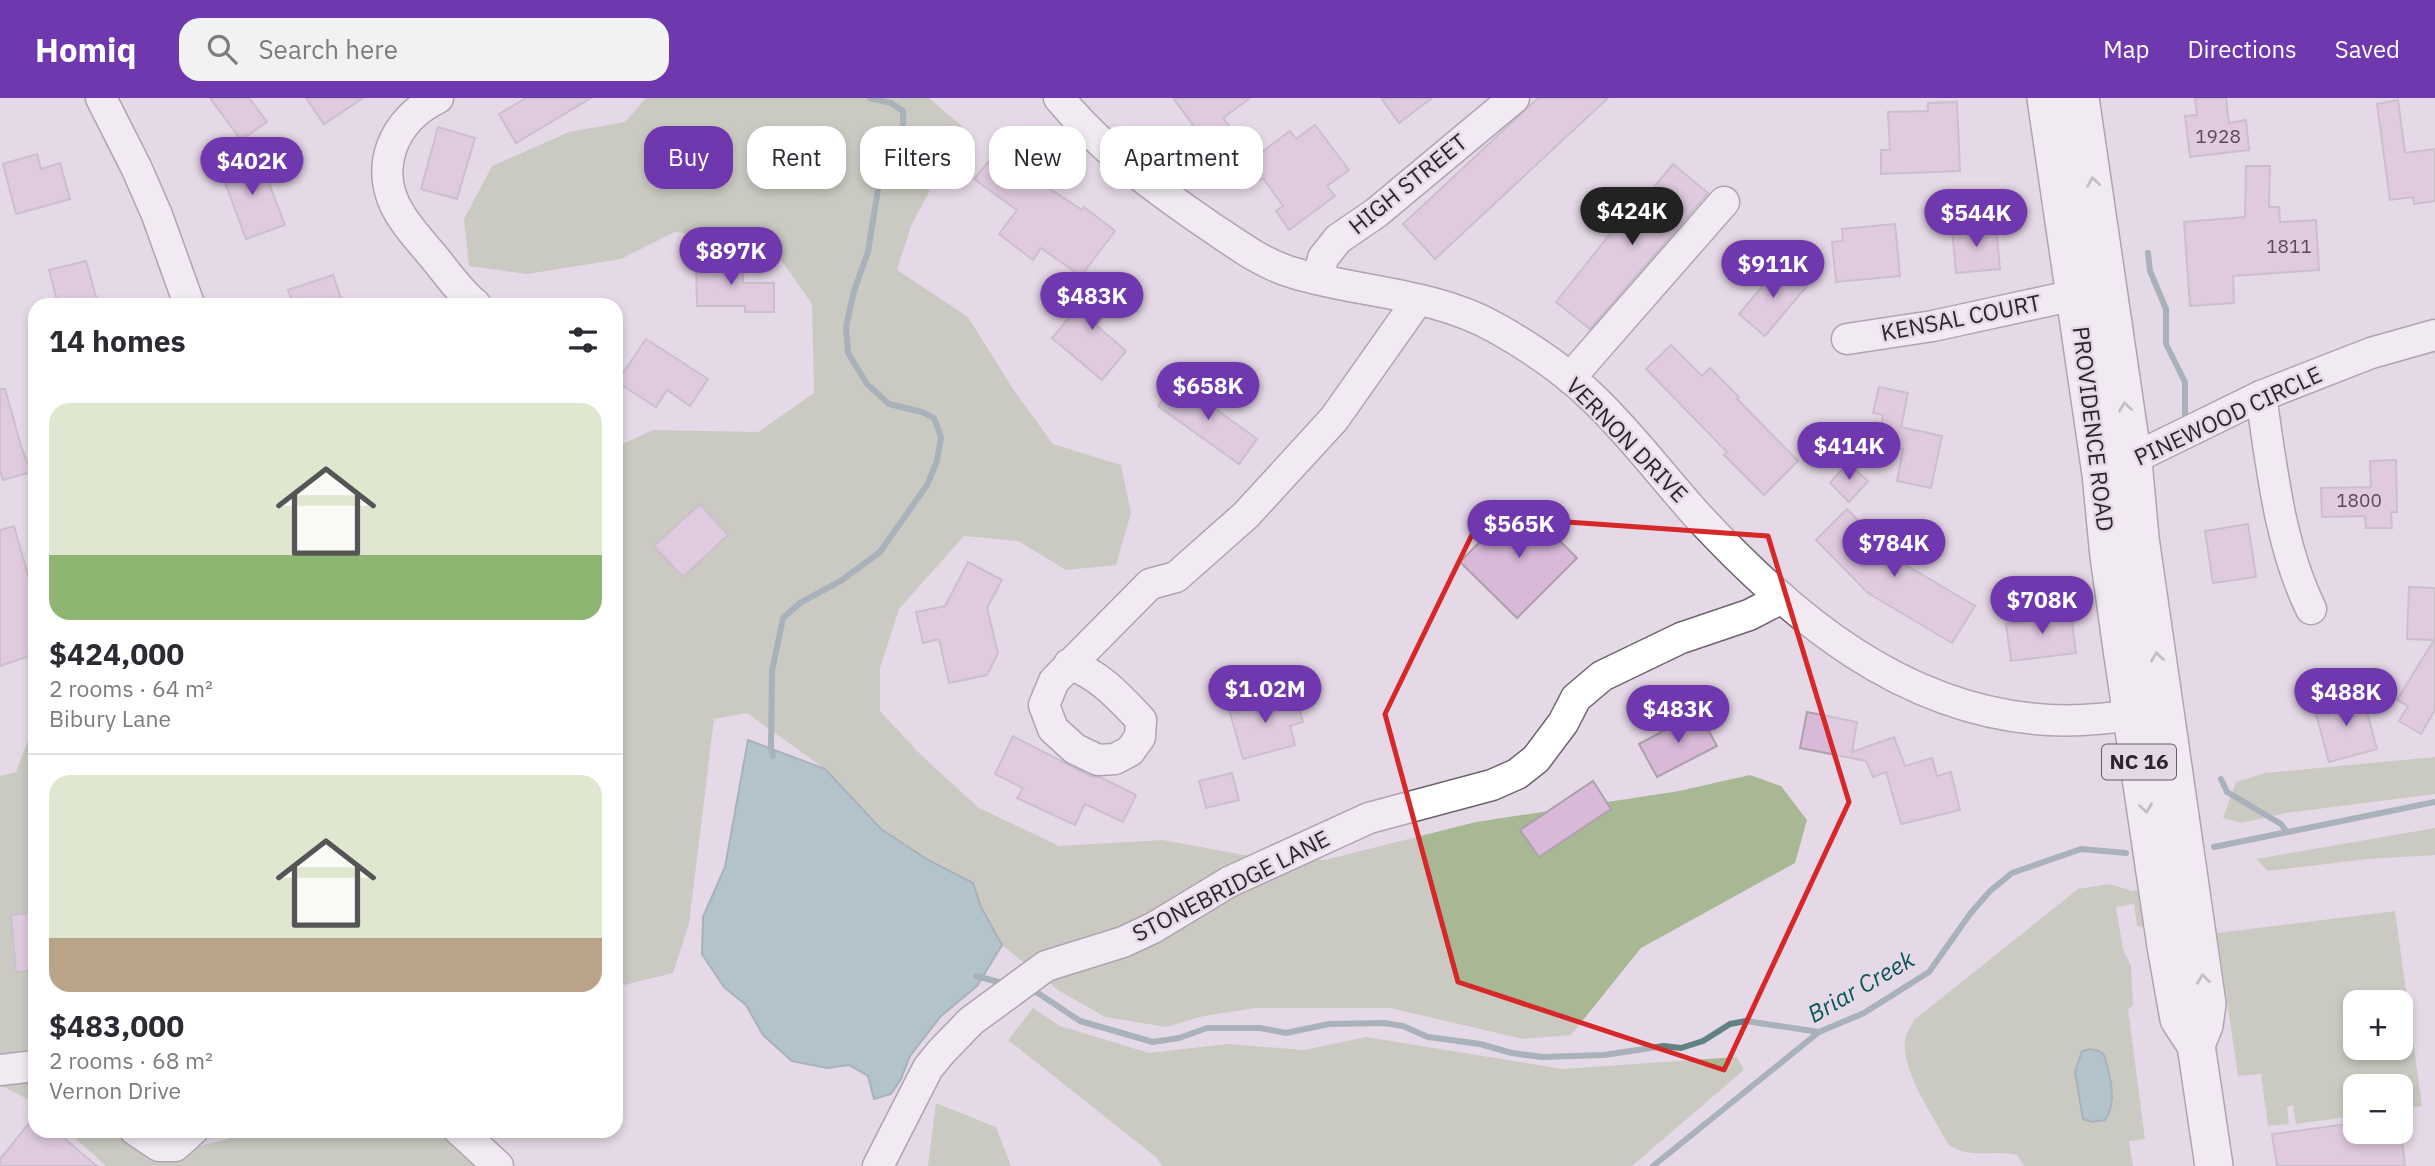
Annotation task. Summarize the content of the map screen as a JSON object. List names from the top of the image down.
{
  "streets": {
    "main road": ["PROVIDENCE ROAD", "NC 16"],
    "street": [
      "HIGH STREET",
      "KENSAL COURT",
      "PINEWOOD CIRCLE",
      "VERNON DRIVE",
      "STONEBRIDGE LANE"
    ]
  },
  "crossings": [
    ["HIGH STREET", "VERNON DRIVE"],
    ["KENSAL COURT", "PROVIDENCE ROAD"],
    ["PINEWOOD CIRCLE", "PROVIDENCE ROAD"],
    ["PROVIDENCE ROAD", "VERNON DRIVE"],
    ["VERNON DRIVE", "STONEBRIDGE LANE"]
  ],
  "water": ["Briar Creek"],
  "house_numbers": ["1928", "1811", "1800"],
  "page": {
    "header": "Homiq",
    "search": "Search here",
    "nav": ["Map", "Directions", "Saved"],
    "chip": [
      "Buy",
      "Rent",
      "Filters",
      "New",
      "Apartment"
    ],
    "price": [
      "$402K",
      "$424K",
      "$544K",
      "$897K",
      "$911K",
      "$483K",
      "$658K",
      "$414K",
      "$565K",
      "$784K",
      "$708K",
      "$1.02M",
      "$488K",
      "$483K"
    ],
    "heading": "14 homes",
    "list": [
      {
        "name": "$424,000",
        "note": "2 rooms · 64 m² · Bibury Lane"
      },
      {
        "name": "$483,000",
        "note": "2 rooms · 68 m² · Vernon Drive"
      }
    ],
    "map_buttons": ["+", "−"]
  }
}
